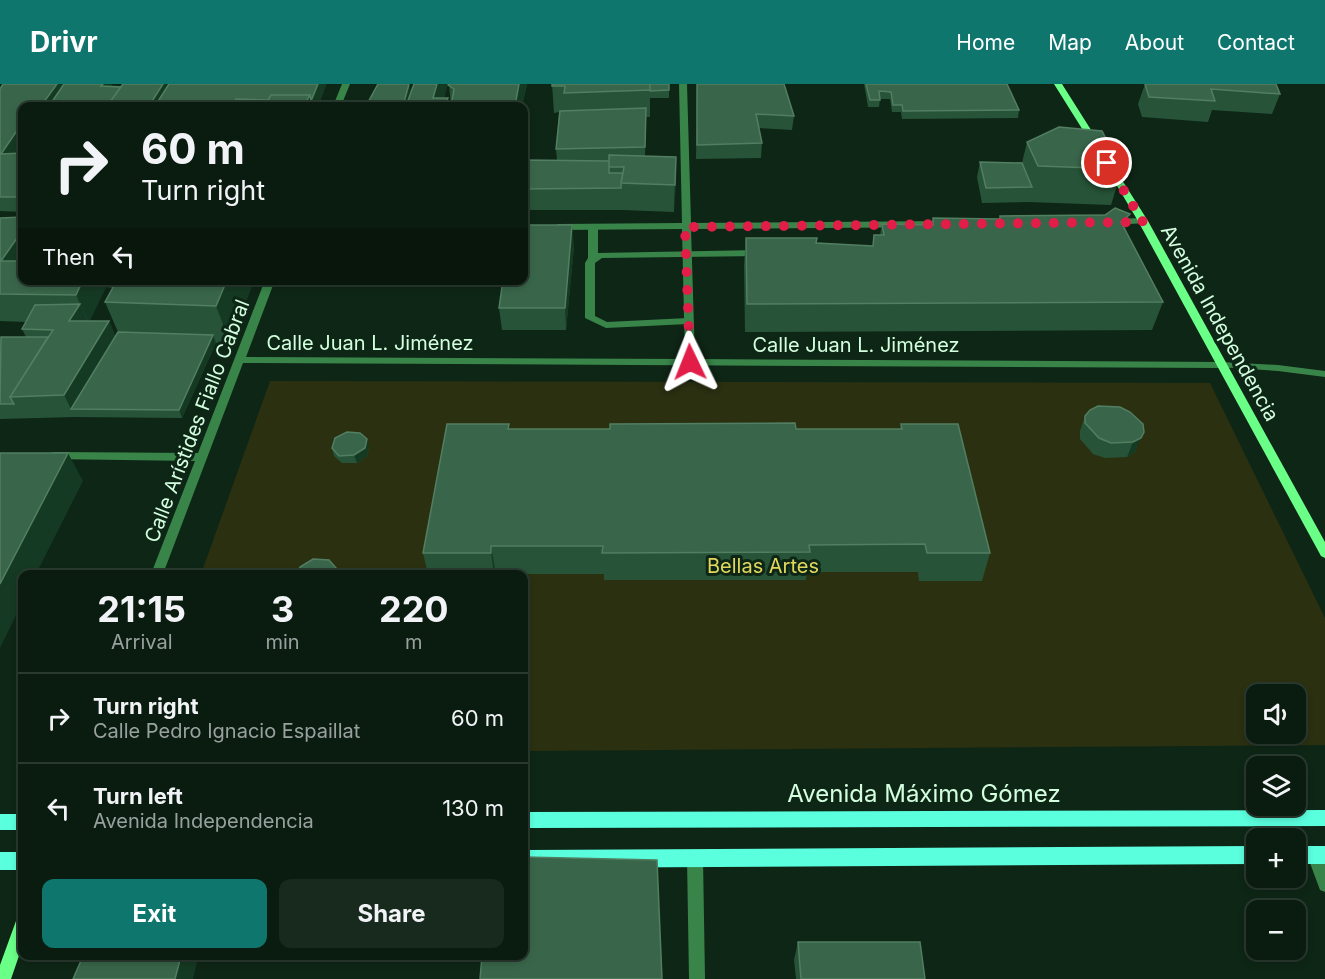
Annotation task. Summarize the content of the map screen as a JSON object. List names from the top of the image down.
{
  "streets": {
    "main road": ["Avenida Independencia", "Avenida Máximo Gómez"],
    "street": ["Calle Juan L. Jiménez", "Calle Arístides Fiallo Cabral"]
  },
  "crossings": [
    ["Avenida Independencia", "Calle Juan L. Jiménez"],
    ["Calle Juan L. Jiménez", "Calle Arístides Fiallo Cabral"]
  ],
  "parks": ["Bellas Artes"],
  "page": {
    "header": "Drivr",
    "nav": [
      "Home",
      "Map",
      "About",
      "Contact"
    ],
    "turn": ["60 m", "Turn right"],
    "then": "Then",
    "eta": [
      "21:15",
      "Arrival",
      "3",
      "min",
      "220",
      "m"
    ],
    "list": [
      {
        "name": "Turn right",
        "note": "Calle Pedro Ignacio Espaillat",
        "value": "60 m"
      },
      {
        "name": "Turn left",
        "note": "Avenida Independencia",
        "value": "130 m"
      }
    ],
    "map_buttons": ["+", "−"],
    "buttons": ["Exit", "Share"]
  }
}
